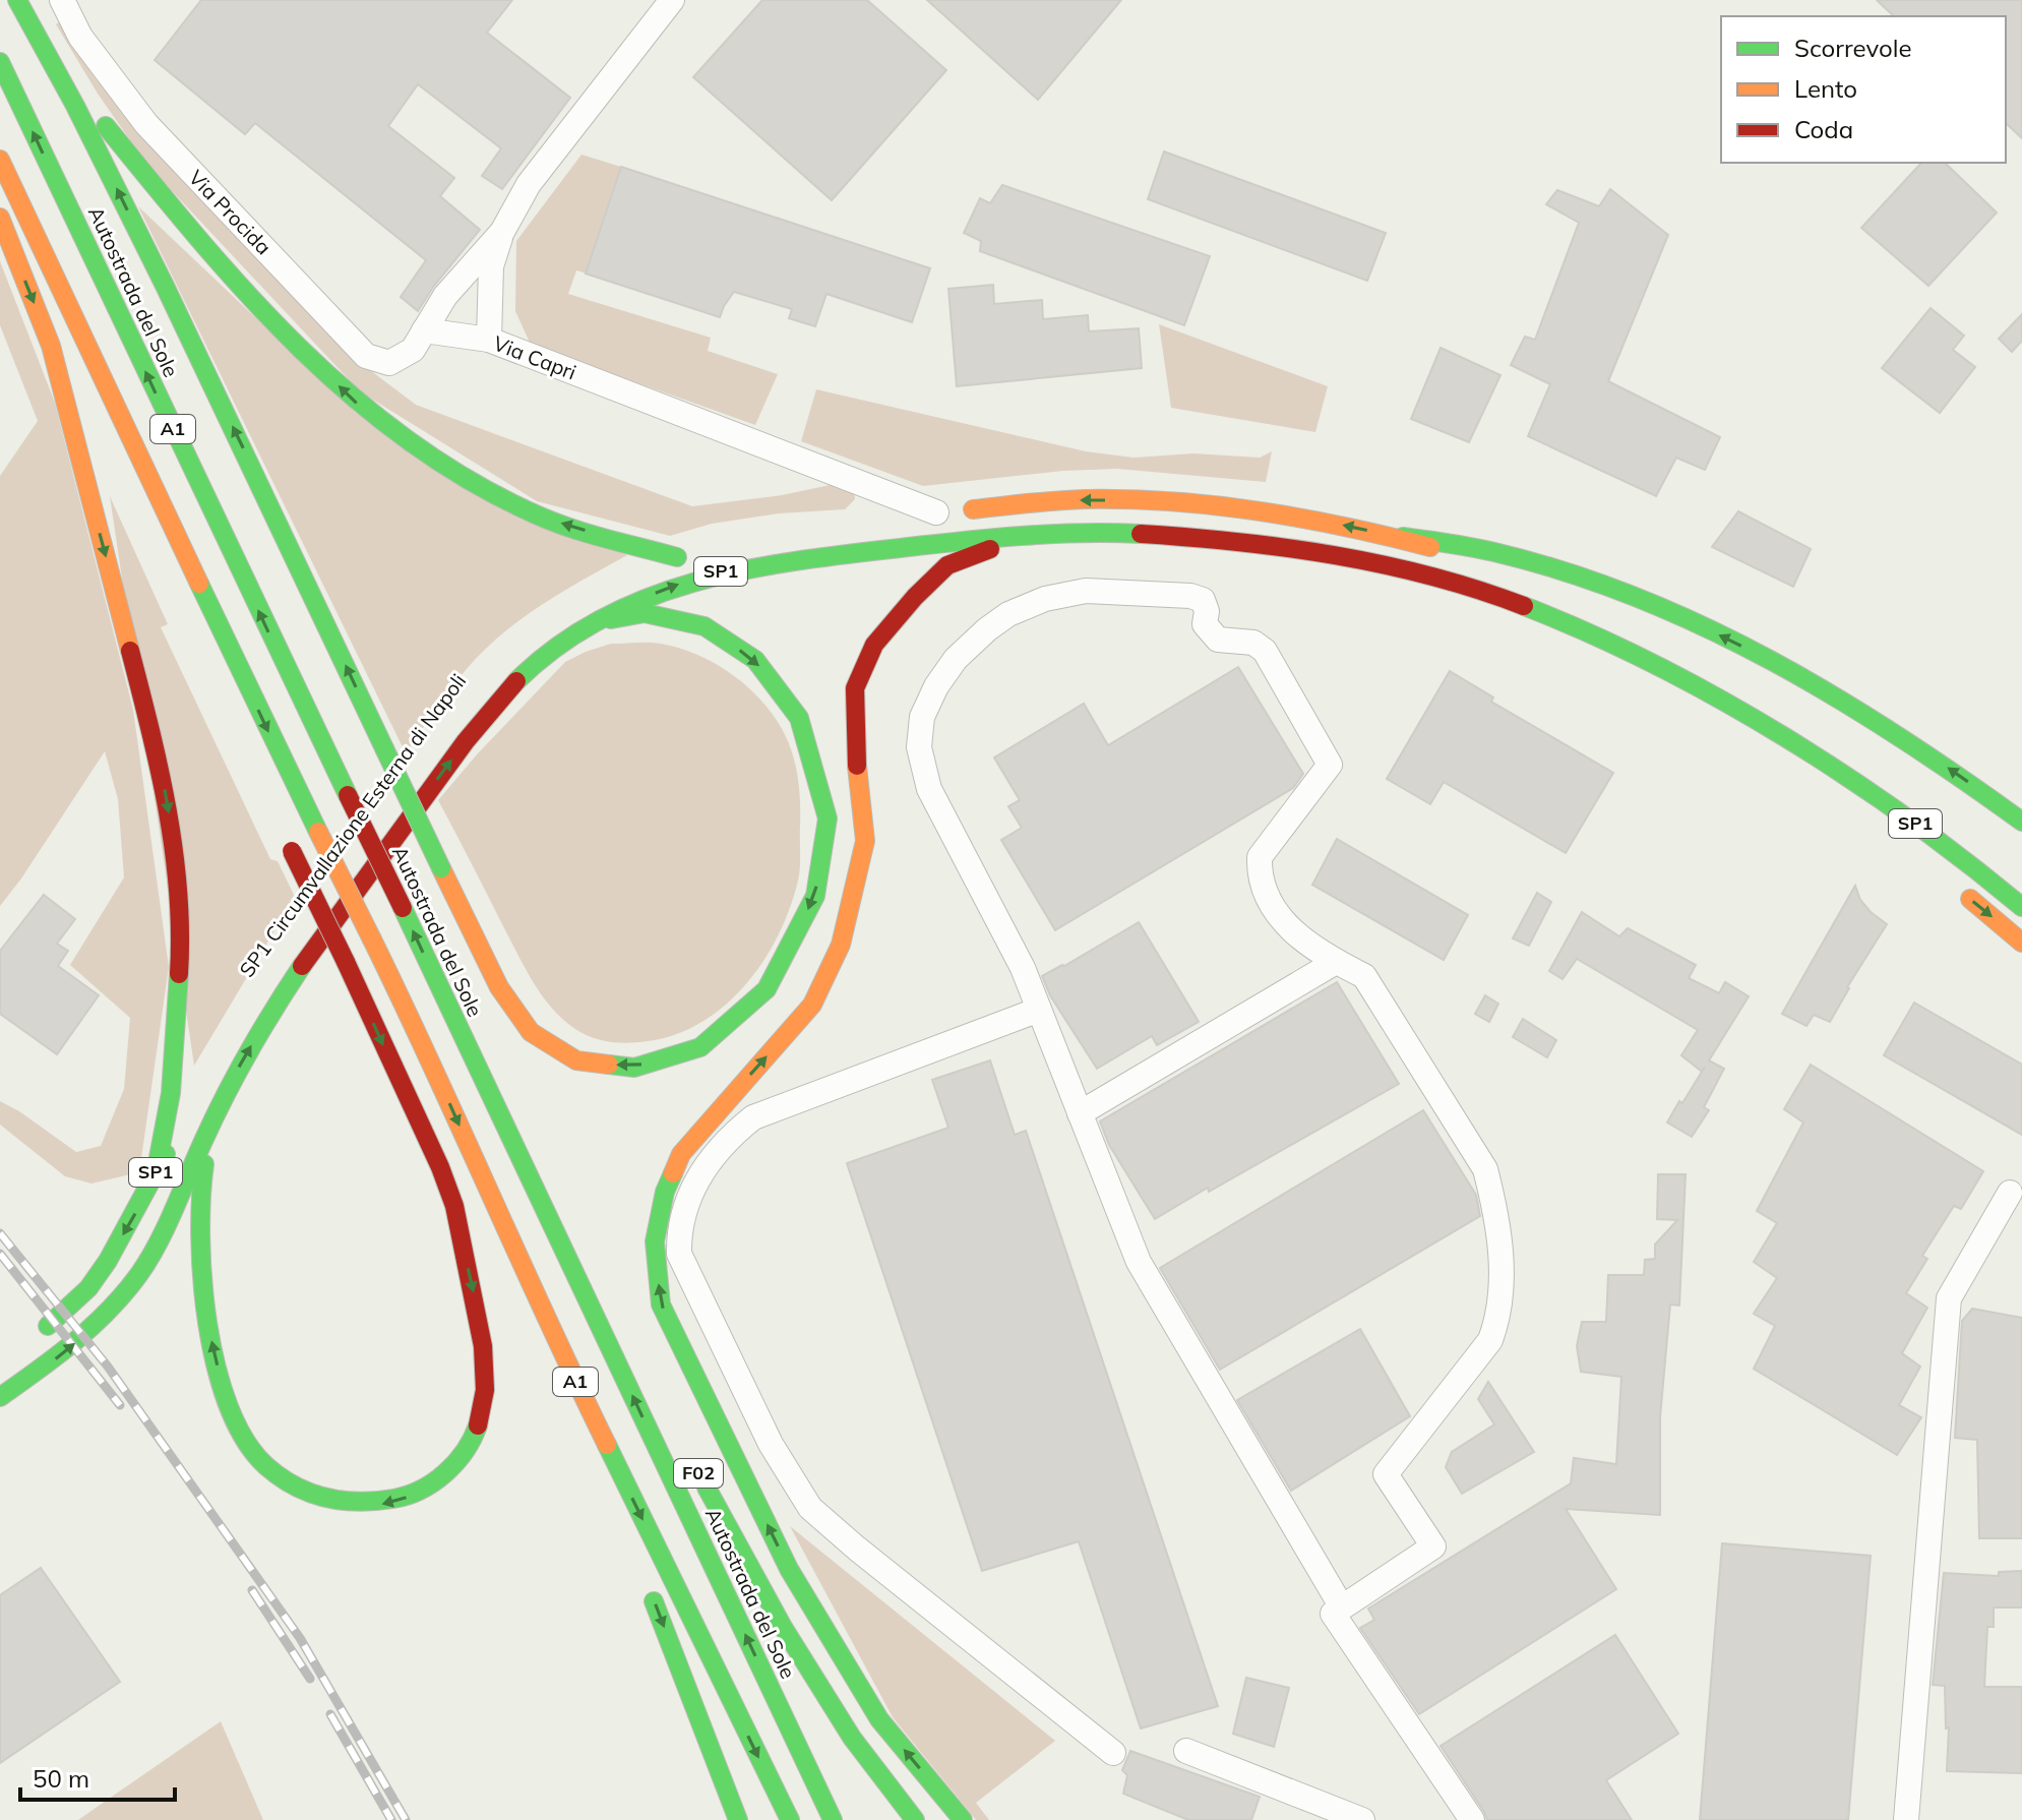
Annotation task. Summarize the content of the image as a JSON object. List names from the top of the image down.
{
  "streets": {
    "highway": [
      "Autostrada del Sole",
      "A1",
      "SP1",
      "SP1 Circumvallazione Esterna di Napoli",
      "F02"
    ],
    "street": ["Via Procida", "Via Capri"]
  },
  "crossings": [
    ["Via Procida", "Via Capri"]
  ],
  "legend": ["Scorrevole", "Lento", "Coda"],
  "scale_bar": "50 m"
}
